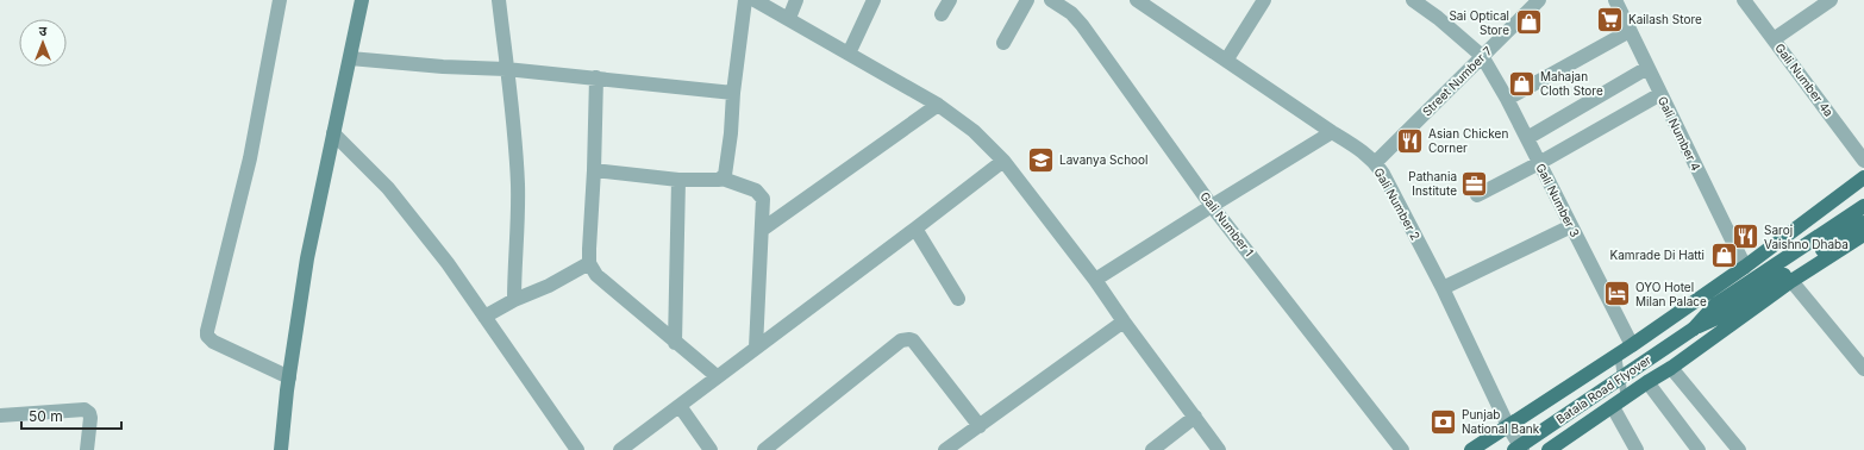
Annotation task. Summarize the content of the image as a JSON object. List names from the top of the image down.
{
  "streets": {
    "main road": ["Batala Road Flyover"],
    "street": [
      "Gali Number 4a",
      "Street Number 7",
      "Gali Number 4",
      "Gali Number 3",
      "Gali Number 2",
      "Gali Number 1"
    ]
  },
  "crossings": [
    ["Street Number 7", "Gali Number 3"],
    ["Street Number 7", "Gali Number 2"]
  ],
  "places": {
    "supermarket": ["Kailash Store"],
    "shop": ["Sai Optical Store", "Mahajan Cloth Store", "Kamrade Di Hatti"],
    "restaurant": ["Asian Chicken Corner", "Saroj Vaishno Dhaba"],
    "school or university": ["Lavanya School"],
    "office": ["Pathania Institute"],
    "hotel": ["OYO Hotel Milan Palace"],
    "bank": ["Punjab National Bank"]
  },
  "scale_bar": "50 m",
  "north": "top"
}
